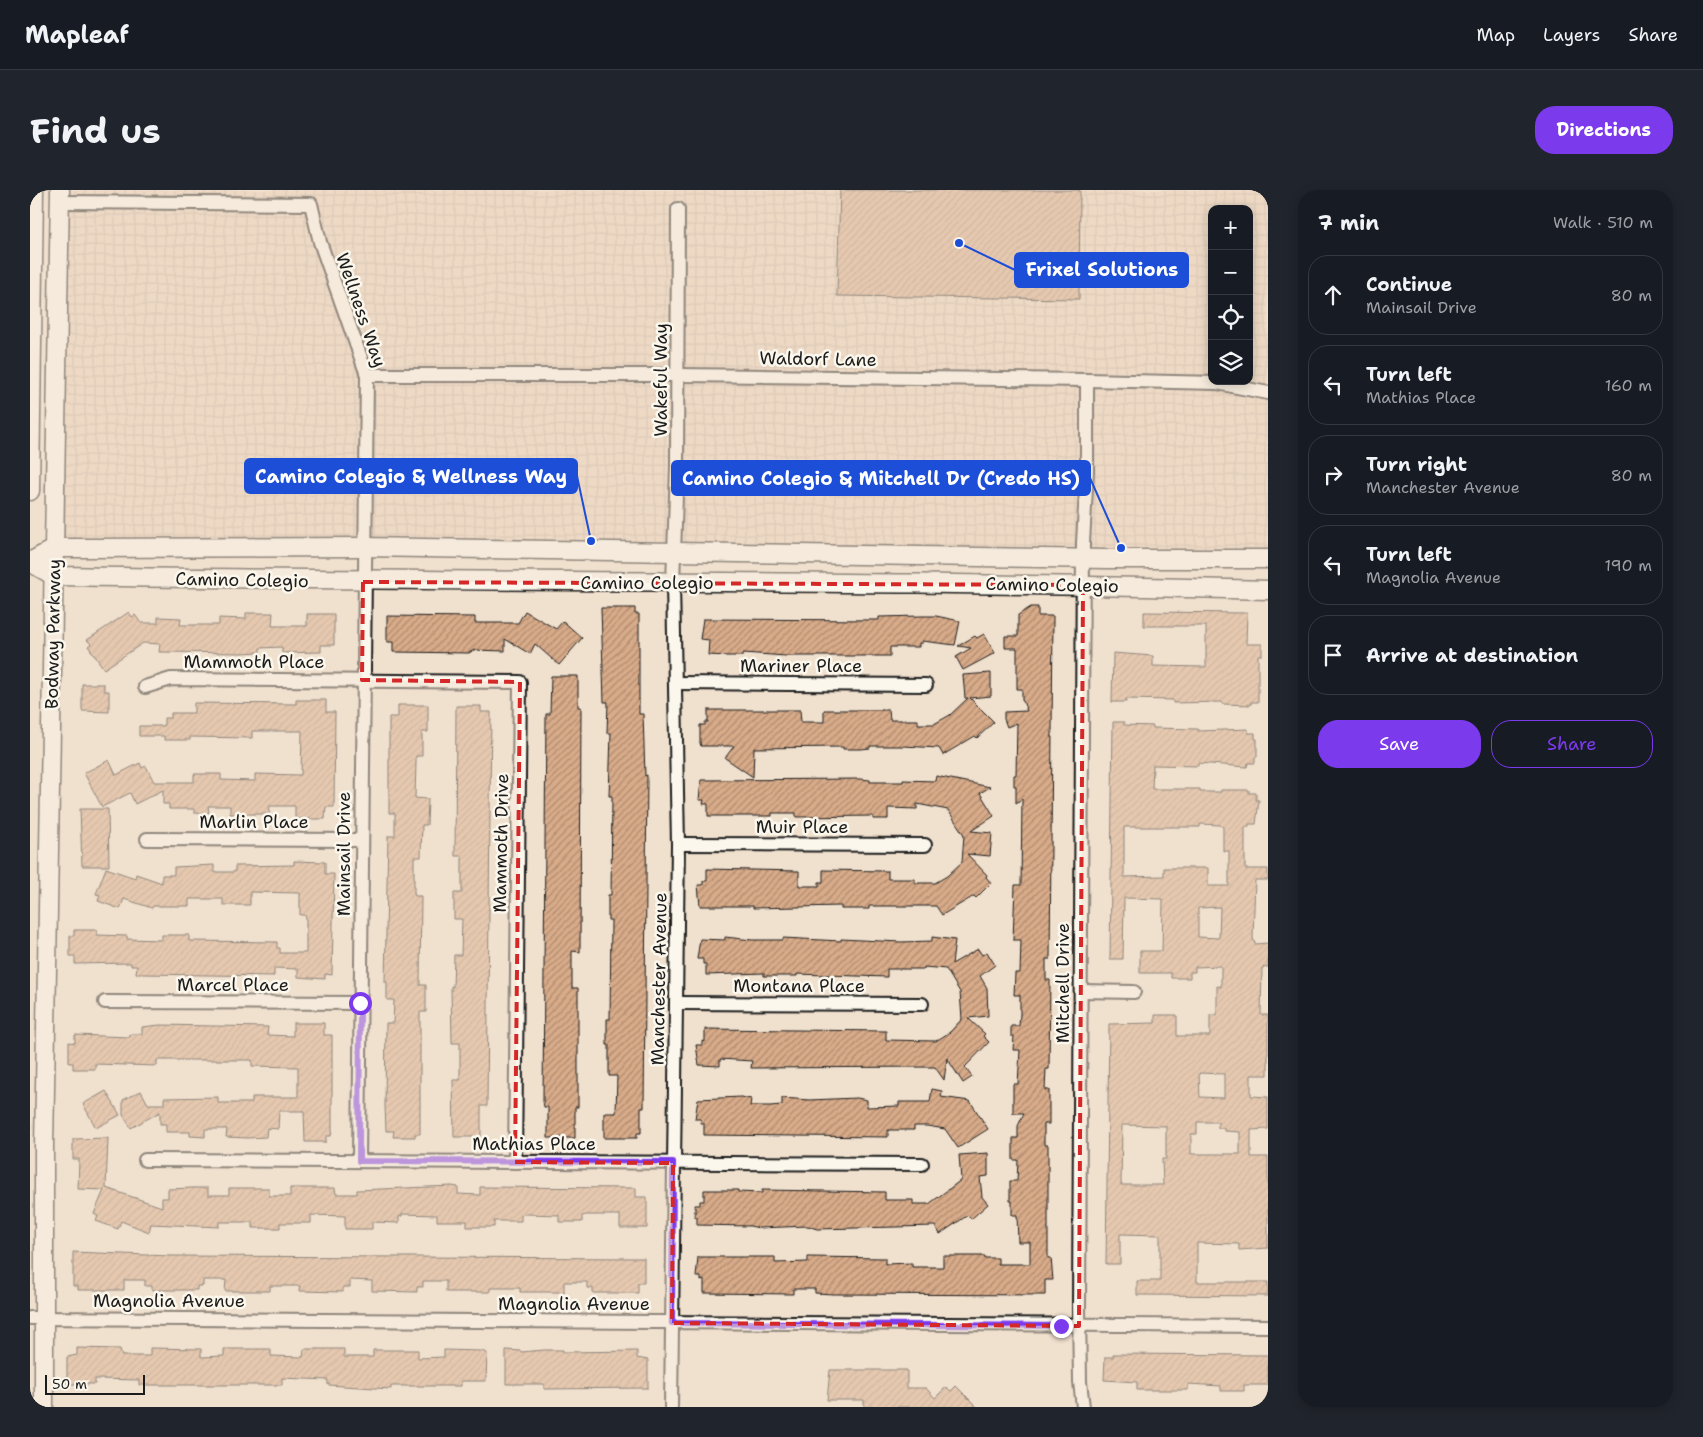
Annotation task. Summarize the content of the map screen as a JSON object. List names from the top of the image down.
{
  "streets": {
    "street": [
      "Wellness Way",
      "Waldorf Lane",
      "Wakeful Way",
      "Camino Colegio",
      "Bodway Parkway",
      "Mammoth Place",
      "Mariner Place",
      "Marlin Place",
      "Muir Place",
      "Mammoth Drive",
      "Mainsail Drive",
      "Manchester Avenue",
      "Mitchell Drive",
      "Marcel Place",
      "Montana Place",
      "Mathias Place",
      "Magnolia Avenue"
    ]
  },
  "crossings": [
    ["Wellness Way", "Waldorf Lane"],
    ["Wellness Way", "Camino Colegio"],
    ["Wellness Way", "Bodway Parkway"],
    ["Wellness Way", "Mainsail Drive"],
    ["Waldorf Lane", "Wakeful Way"],
    ["Waldorf Lane", "Mitchell Drive"],
    ["Wakeful Way", "Camino Colegio"],
    ["Wakeful Way", "Manchester Avenue"],
    ["Camino Colegio", "Bodway Parkway"],
    ["Camino Colegio", "Mainsail Drive"],
    ["Camino Colegio", "Manchester Avenue"],
    ["Camino Colegio", "Mitchell Drive"],
    ["Bodway Parkway", "Magnolia Avenue"],
    ["Mammoth Place", "Mammoth Drive"],
    ["Mammoth Place", "Mainsail Drive"],
    ["Mariner Place", "Manchester Avenue"],
    ["Marlin Place", "Mainsail Drive"],
    ["Muir Place", "Manchester Avenue"],
    ["Mammoth Drive", "Mainsail Drive"],
    ["Mammoth Drive", "Mathias Place"],
    ["Mainsail Drive", "Marcel Place"],
    ["Mainsail Drive", "Mathias Place"],
    ["Manchester Avenue", "Montana Place"],
    ["Manchester Avenue", "Mathias Place"],
    ["Manchester Avenue", "Magnolia Avenue"],
    ["Mitchell Drive", "Magnolia Avenue"]
  ],
  "places": ["Frixel Solutions", "Camino Colegio & Wellness Way", "Camino Colegio & Mitchell Dr (Credo HS)"],
  "scale_bar": "50 m",
  "page": {
    "header": "Mapleaf",
    "nav": ["Map", "Layers", "Share"],
    "buttons": [
      "Directions",
      ["Save", "Share"]
    ],
    "title": "Find us",
    "heading": ["7 min", "Walk · 510 m"],
    "map_buttons": ["+", "−"],
    "list": [
      ["Continue", "Mainsail Drive", "80 m"],
      ["Turn left", "Mathias Place", "160 m"],
      ["Turn right", "Manchester Avenue", "80 m"],
      ["Turn left", "Magnolia Avenue", "190 m"],
      "Arrive at destination"
    ],
    "scale": "50 m"
  }
}
